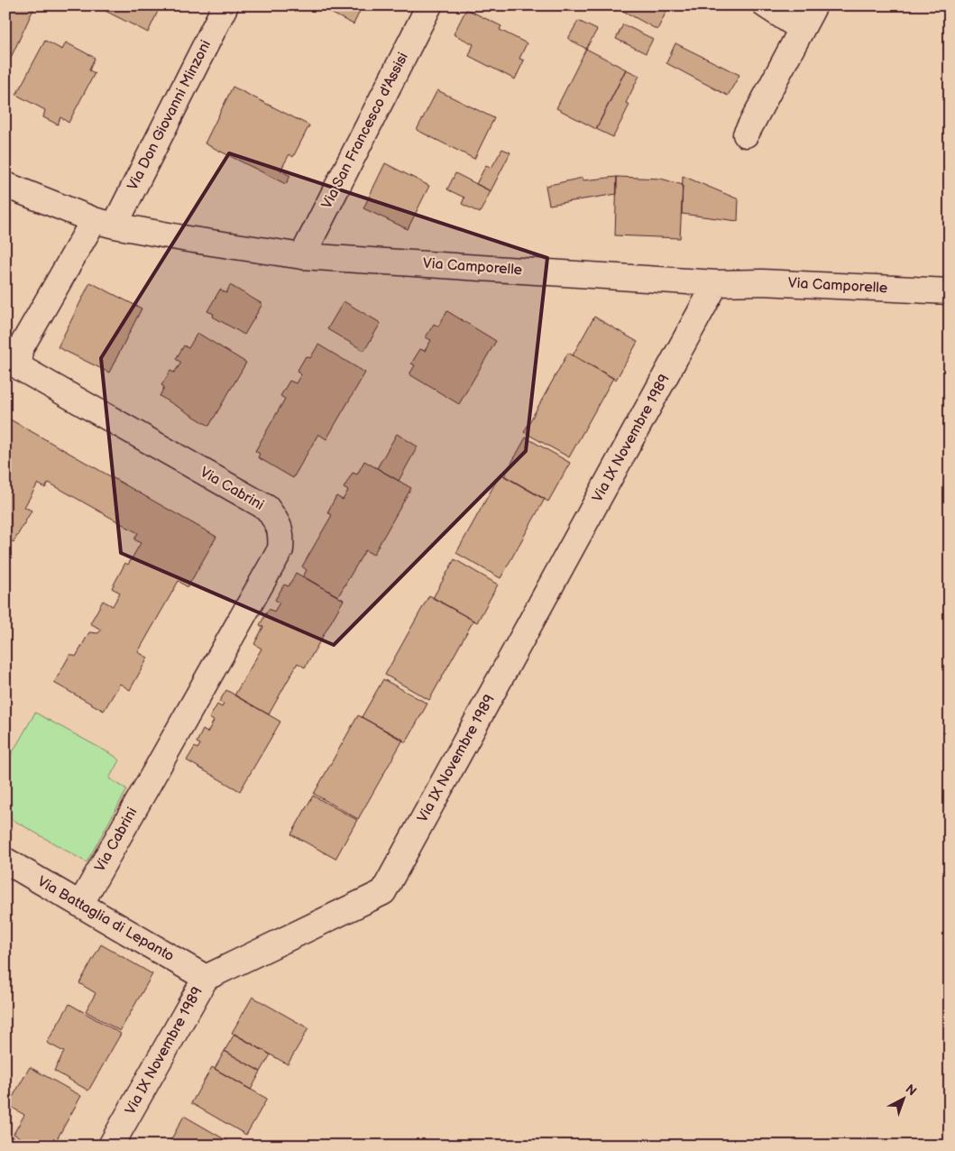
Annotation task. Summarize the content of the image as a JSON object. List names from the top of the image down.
{
  "streets": {
    "street": [
      "Via Don Giovanni Minzoni",
      "Via San Francesco d'Assisi",
      "Via Camporelle",
      "Via IX Novembre 1989",
      "Via Cabrini",
      "Via Battaglia di Lepanto"
    ]
  },
  "crossings": [
    ["Via Don Giovanni Minzoni", "Via Camporelle"],
    ["Via Don Giovanni Minzoni", "Via Cabrini"],
    ["Via San Francesco d'Assisi", "Via Camporelle"],
    ["Via Camporelle", "Via IX Novembre 1989"],
    ["Via Camporelle", "Via Cabrini"],
    ["Via IX Novembre 1989", "Via Battaglia di Lepanto"],
    ["Via Cabrini", "Via Battaglia di Lepanto"]
  ],
  "north": "top right"
}
